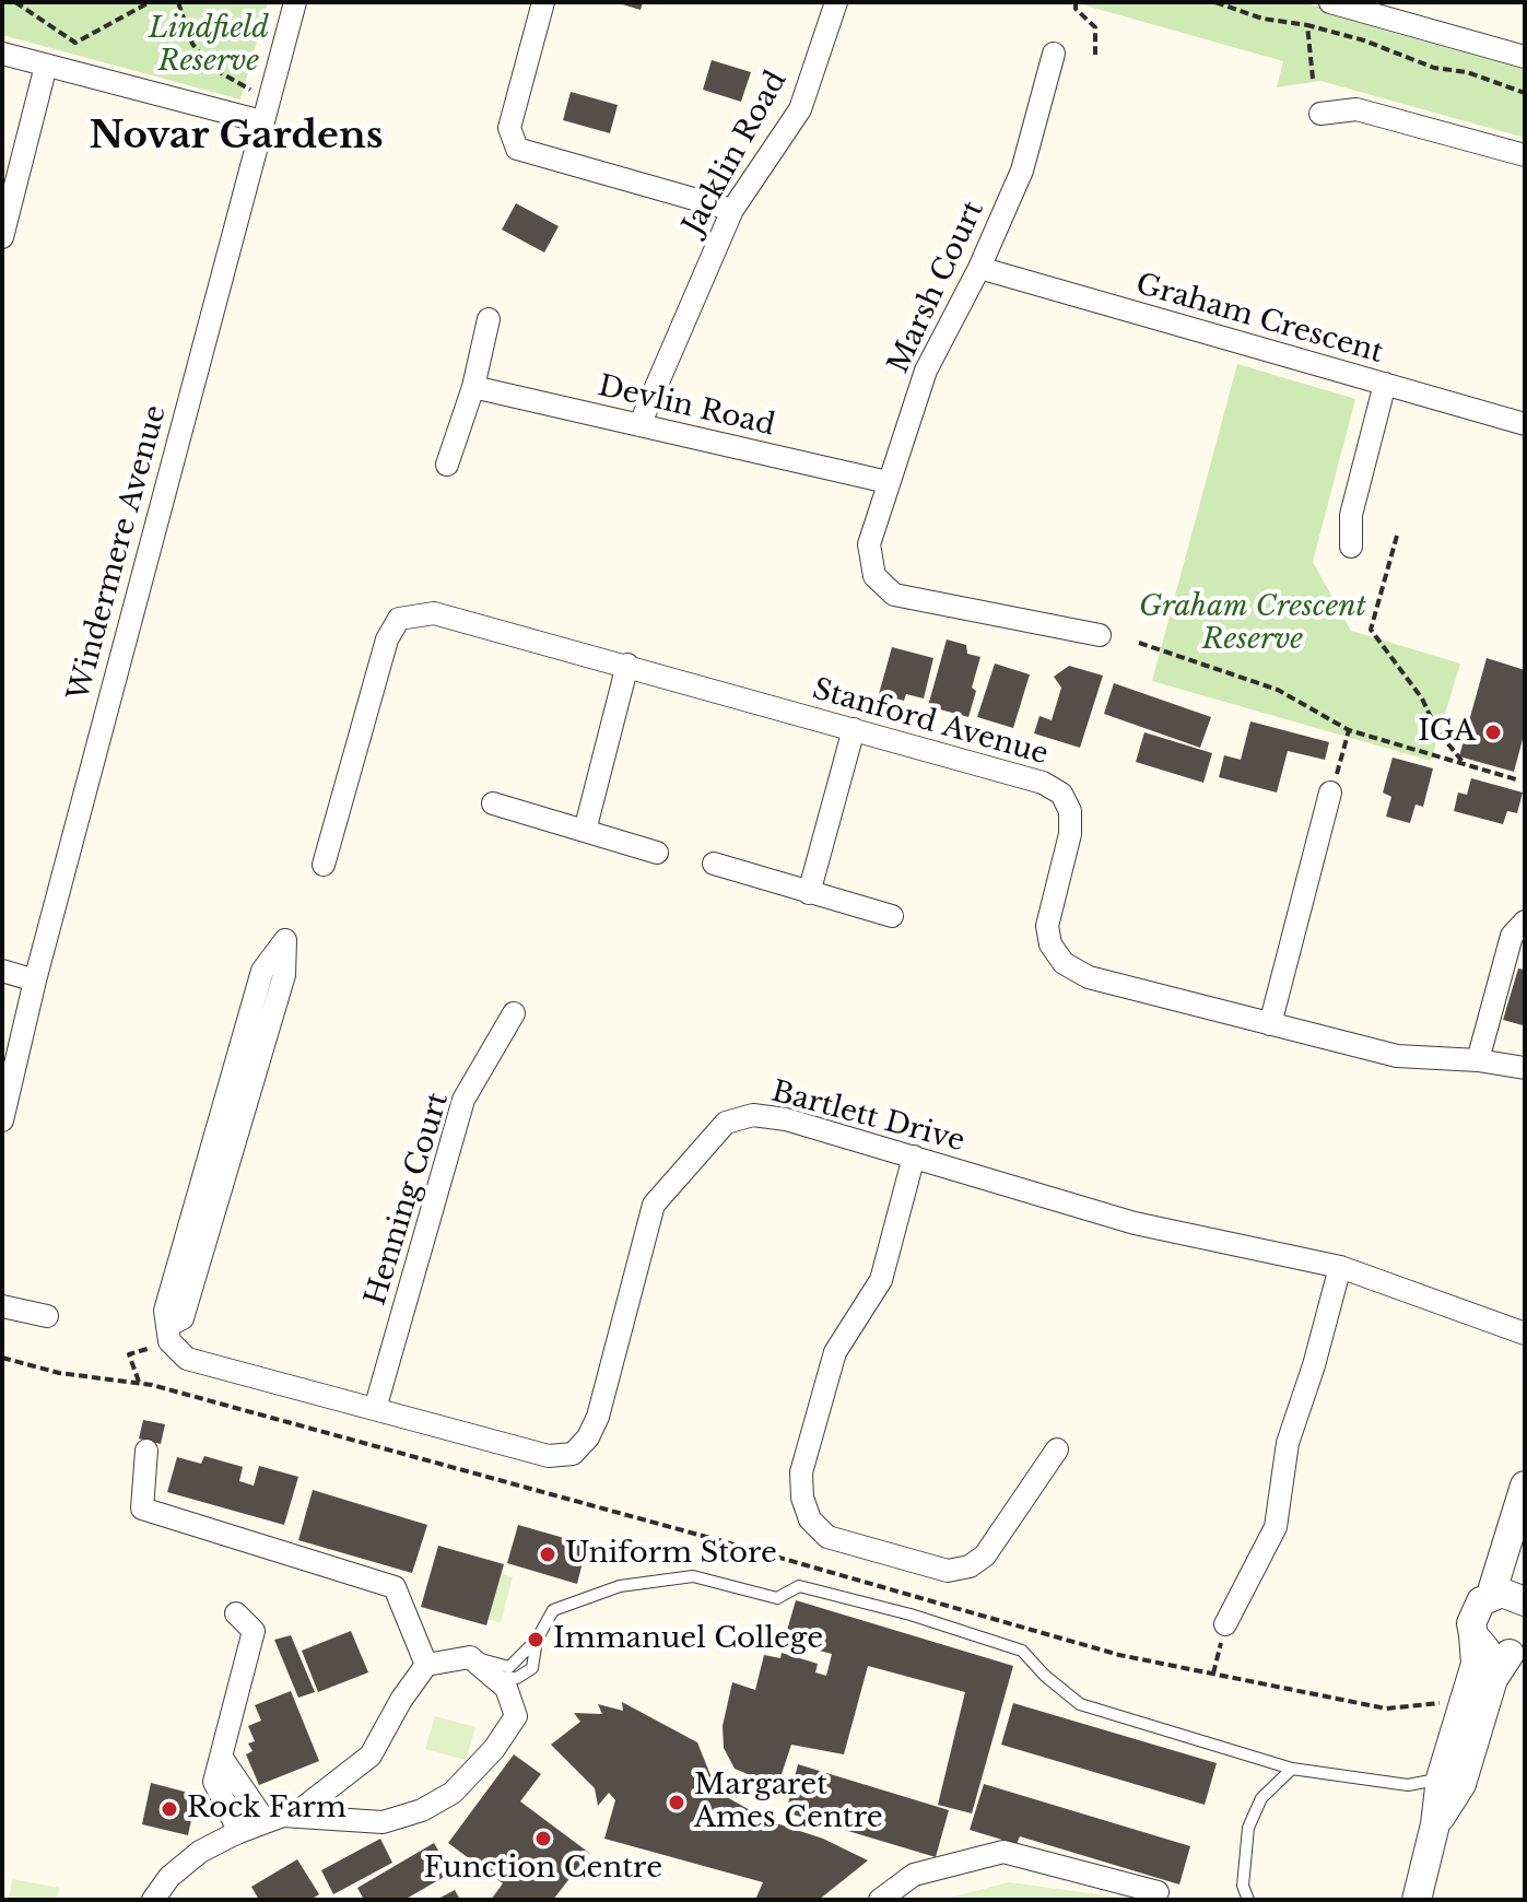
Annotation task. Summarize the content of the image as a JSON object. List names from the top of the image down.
{
  "streets": {
    "street": [
      "Jacklin Road",
      "Marsh Court",
      "Graham Crescent",
      "Devlin Road",
      "Windermere Avenue",
      "Stanford Avenue",
      "Bartlett Drive",
      "Henning Court"
    ]
  },
  "crossings": [
    ["Jacklin Road", "Devlin Road"],
    ["Marsh Court", "Graham Crescent"],
    ["Marsh Court", "Devlin Road"],
    ["Bartlett Drive", "Henning Court"]
  ],
  "districts": ["Novar Gardens"],
  "parks": ["Lindfield Reserve", "Graham Crescent Reserve"],
  "places": [
    "IGA",
    "Uniform Store",
    "Immanuel College",
    "Margaret Ames Centre",
    "Rock Farm",
    "Function Centre"
  ]
}
